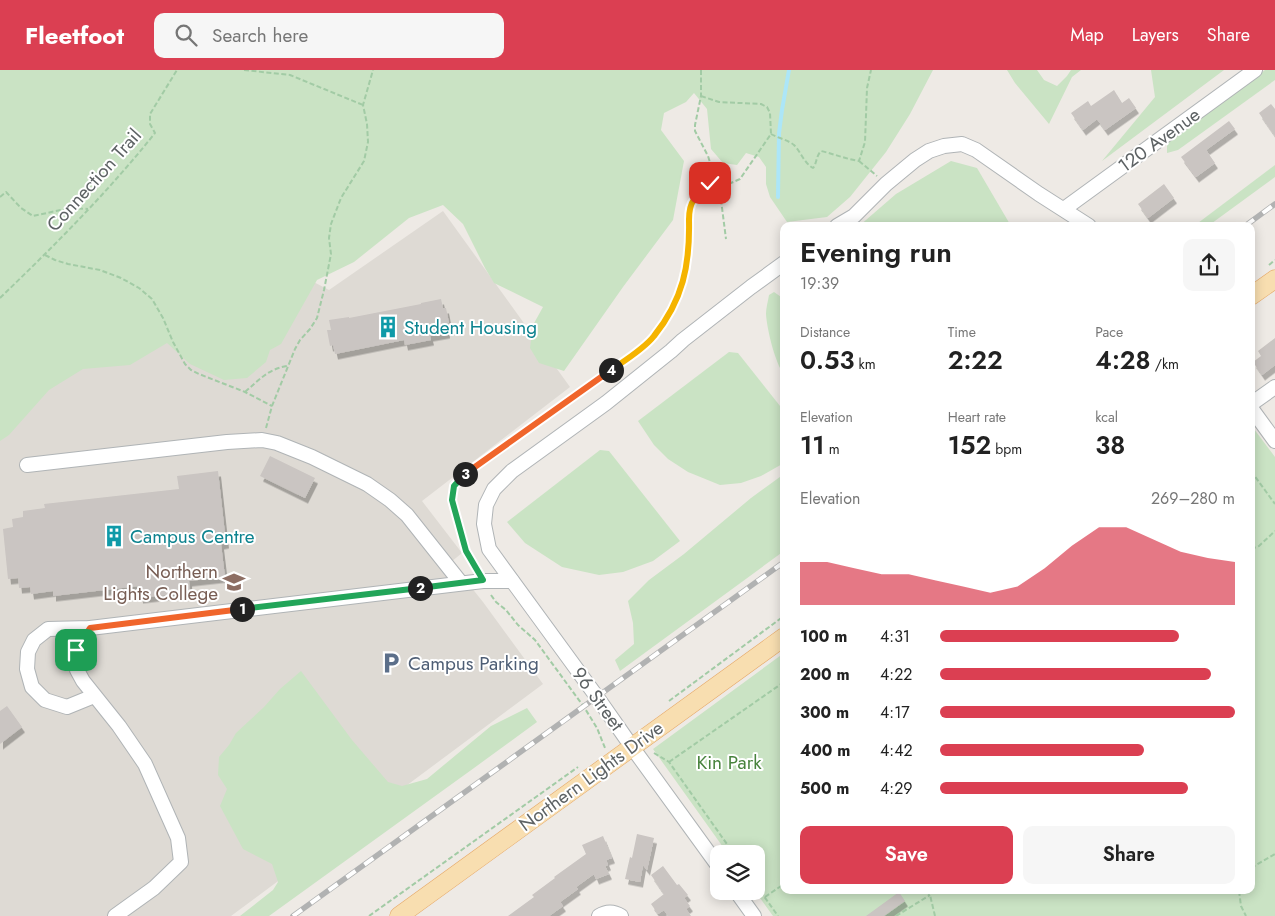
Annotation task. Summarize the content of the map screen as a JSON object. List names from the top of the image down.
{
  "streets": {
    "main road": ["Northern Lights Drive"],
    "street": ["120 Avenue", "96 Street"],
    "path": ["Connection Trail"]
  },
  "crossings": [
    ["96 Street", "Northern Lights Drive"]
  ],
  "parks": ["Kin Park"],
  "places": {
    "building": ["Student Housing", "Campus Centre"],
    "school or university": ["Northern Lights College"],
    "parking": ["Campus Parking"]
  },
  "page": {
    "header": "Fleetfoot",
    "search": "Search here",
    "nav": ["Map", "Layers", "Share"],
    "heading": ["Evening run", "19:39"],
    "stats": [
      ["Distance", "0.53 km"],
      ["Time", "2:22"],
      ["Pace", "4:28 /km"],
      ["Elevation", "11 m"],
      ["Heart rate", "152 bpm"],
      ["kcal", "38"]
    ],
    "pins": [
      "4",
      "3",
      "2",
      "1"
    ],
    "chart": ["Elevation", "269–280 m"],
    "list": [
      {
        "name": "100 m",
        "note": "4:31"
      },
      {
        "name": "200 m",
        "note": "4:22"
      },
      {
        "name": "300 m",
        "note": "4:17"
      },
      {
        "name": "400 m",
        "note": "4:42"
      },
      {
        "name": "500 m",
        "note": "4:29"
      }
    ],
    "buttons": ["Save", "Share"]
  }
}
